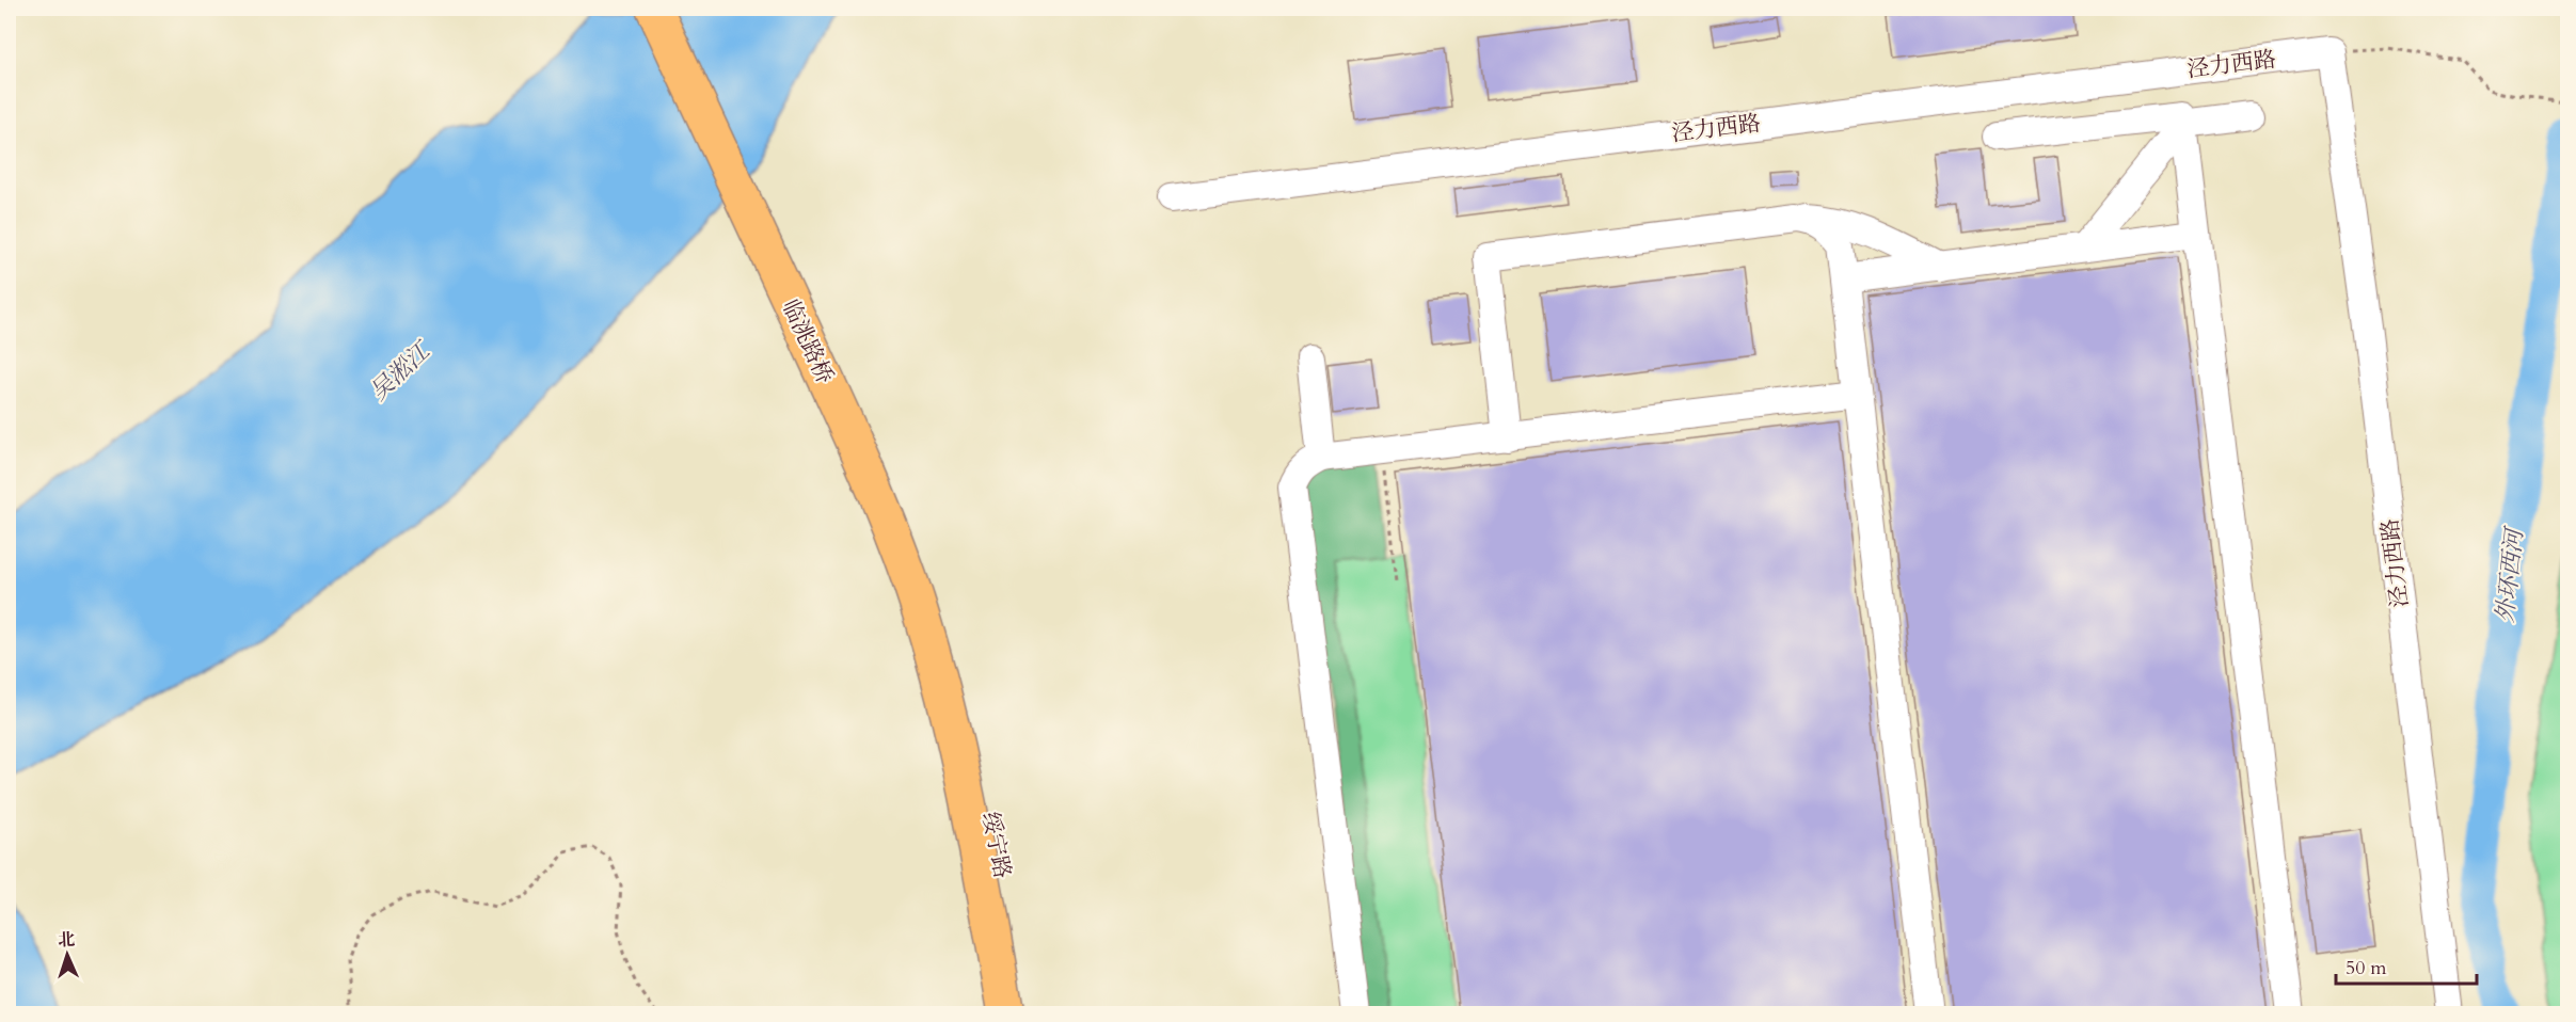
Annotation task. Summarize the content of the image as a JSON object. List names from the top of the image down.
{
  "streets": {
    "main road": ["临洮路桥", "绥宁路"],
    "street": ["泾力西路"]
  },
  "crossings": [
    ["临洮路桥", "绥宁路"]
  ],
  "water": ["吴淞江", "外环西河"],
  "scale_bar": "50 m",
  "north": "top"
}
